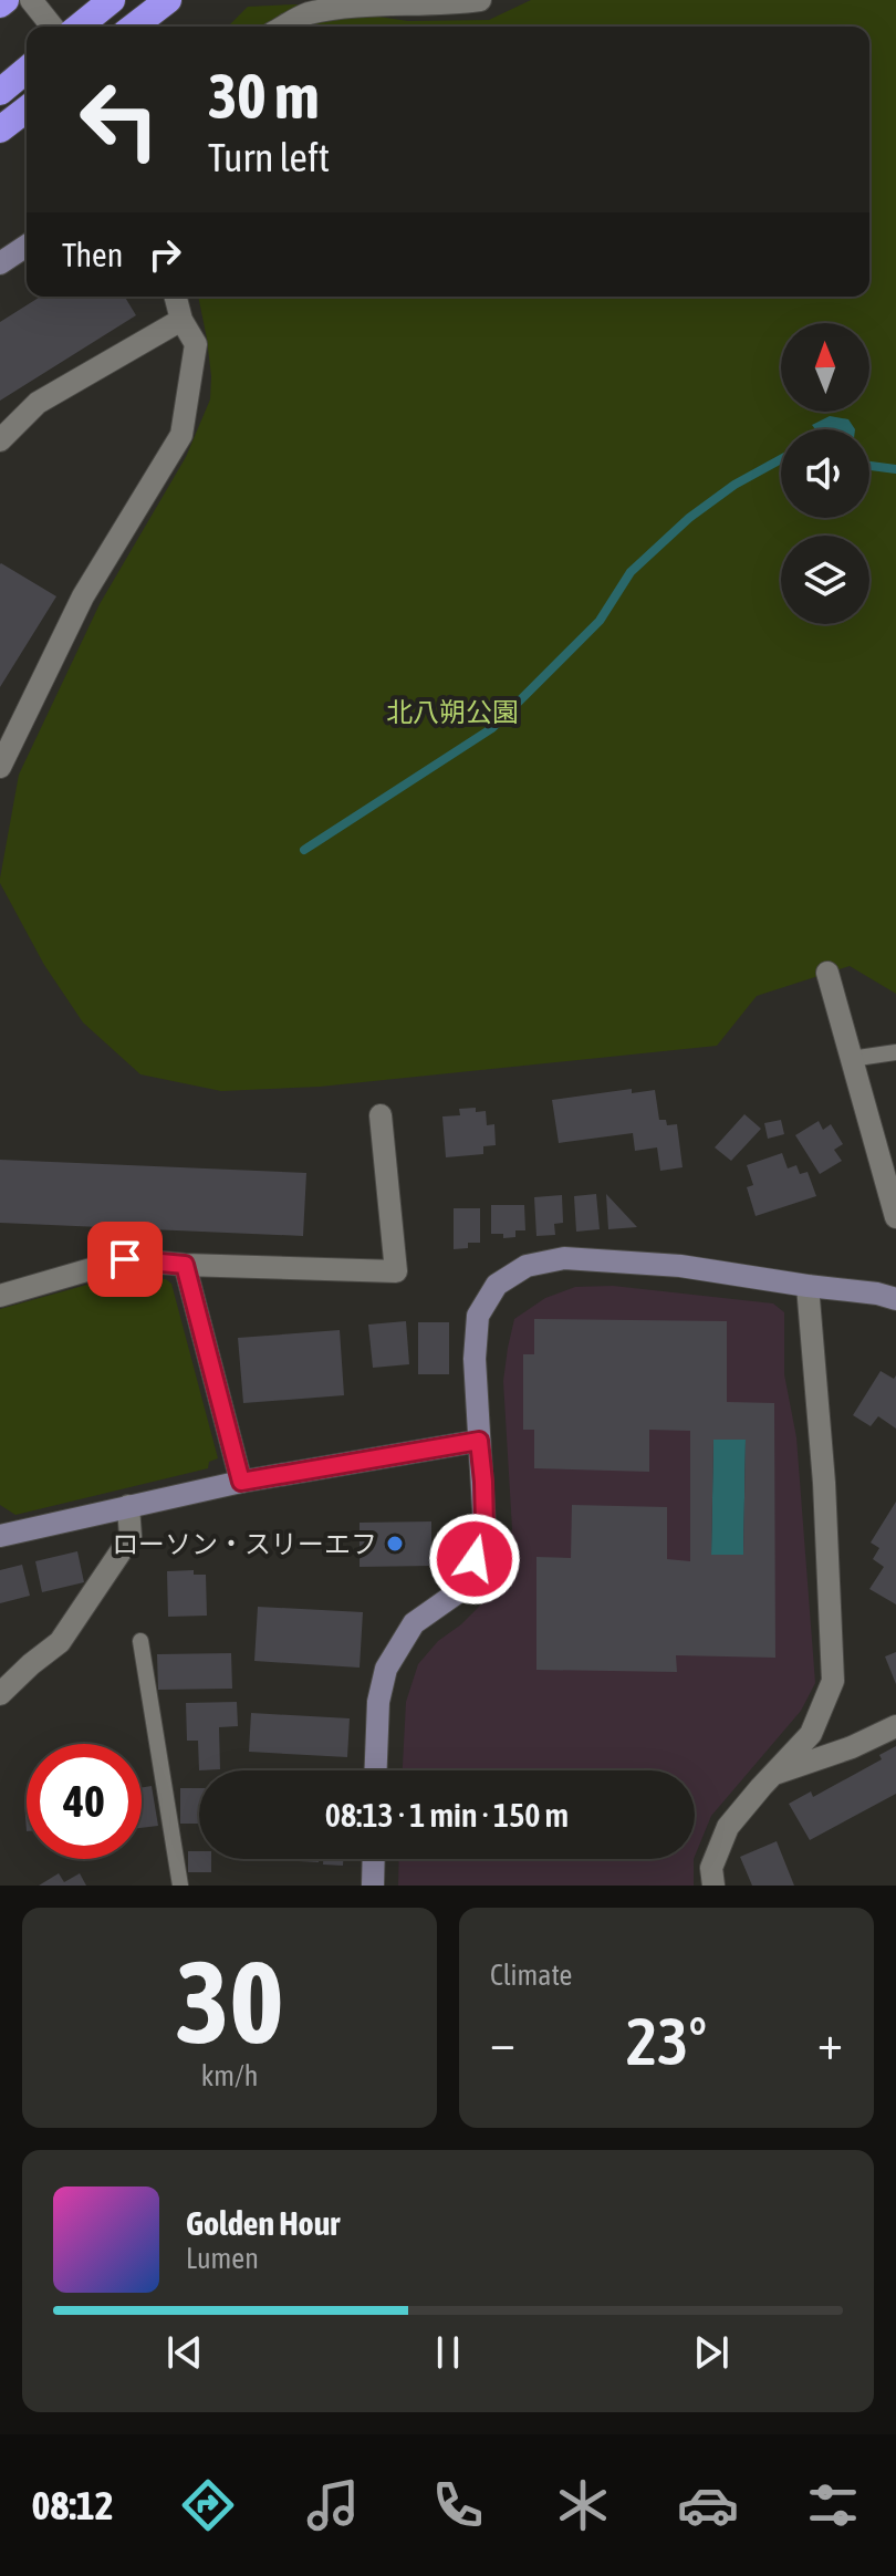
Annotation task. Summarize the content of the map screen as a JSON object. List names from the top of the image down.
{
  "parks": ["北八朔公園"],
  "places": ["ローソン・スリーエフ"],
  "north": "top",
  "page": {
    "turn": ["30 m", "Turn left"],
    "then": "Then",
    "limit": "40",
    "trip": "08:13 · 1 min · 150 m",
    "tile": [
      ["30", "km/h"],
      "Climate"
    ],
    "heat": ["−", "23°", "+"],
    "song": ["Golden Hour", "Lumen"],
    "tabs": "08:12"
  }
}
